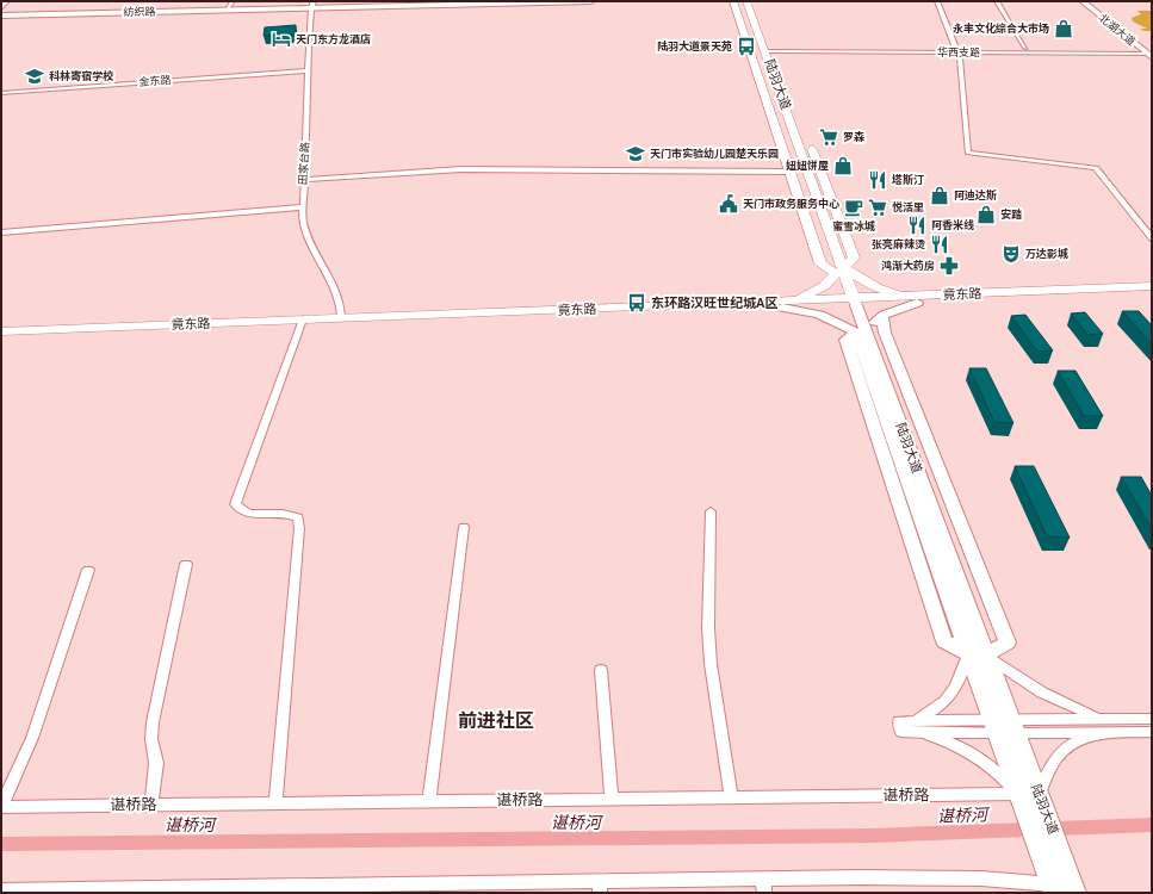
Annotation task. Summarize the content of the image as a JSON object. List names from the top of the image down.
{
  "streets": {
    "main road": [
      "纺织路",
      "北湖大道",
      "陆羽大道",
      "竟东路"
    ],
    "street": [
      "华西支路",
      "金东路",
      "田家台路",
      "谌桥路"
    ]
  },
  "crossings": [
    ["纺织路", "田家台路"],
    ["北湖大道", "华西支路"],
    ["华西支路", "陆羽大道"],
    ["金东路", "田家台路"],
    ["陆羽大道", "竟东路"],
    ["陆羽大道", "谌桥路"],
    ["田家台路", "竟东路"]
  ],
  "districts": ["前进社区"],
  "water": ["谌桥河"],
  "places": {
    "shop": [
      "永丰文化综合大市场",
      "妞妞饼屋",
      "阿迪达斯",
      "安踏"
    ],
    "hotel": ["天门东方龙酒店"],
    "bus stop": ["陆羽大道景天苑", "东环路汉旺世纪城A区"],
    "school or university": ["科林寄宿学校", "天门市实验幼儿园楚天乐园"],
    "supermarket": ["罗森", "悦活里"],
    "restaurant": ["塔斯汀", "阿香米线", "张亮麻辣烫"],
    "public building": ["天门市政务服务中心"],
    "cafe": ["蜜雪冰城"],
    "theatre": ["万达影城"],
    "pharmacy": ["鸿渐大药房"]
  }
}
